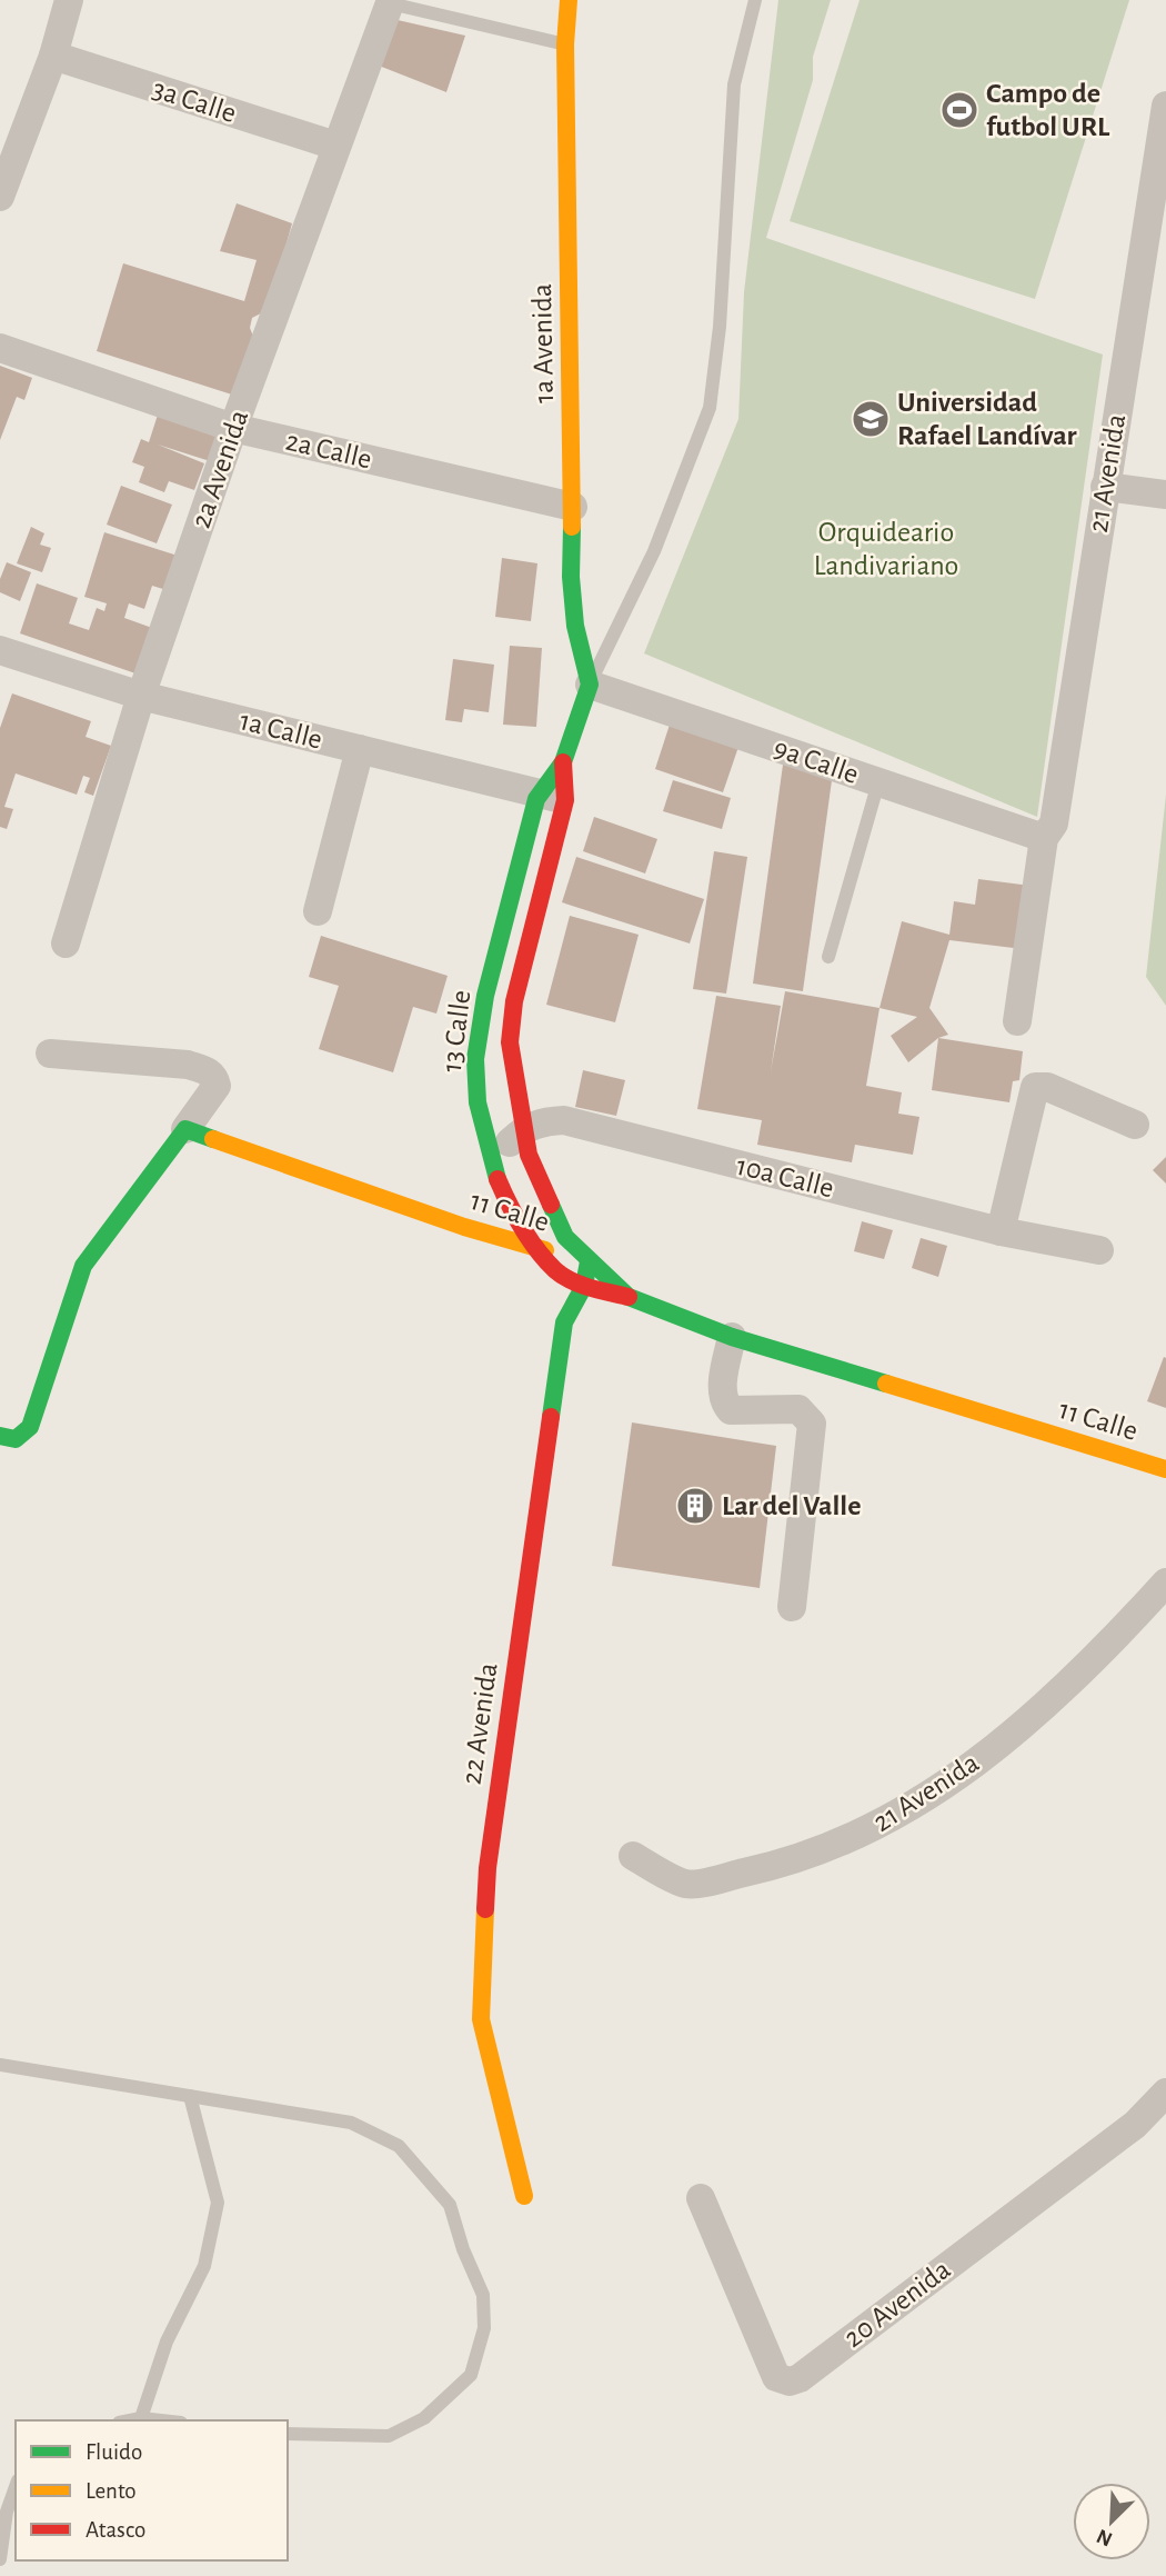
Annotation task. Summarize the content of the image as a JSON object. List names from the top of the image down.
{
  "streets": {
    "street": [
      "3a Calle",
      "1a Avenida",
      "2a Calle",
      "2a Avenida",
      "21 Avenida",
      "1a Calle",
      "9a Calle",
      "13 Calle",
      "10a Calle",
      "11 Calle",
      "22 Avenida",
      "20 Avenida"
    ]
  },
  "crossings": [
    ["3a Calle", "2a Avenida"],
    ["1a Avenida", "2a Calle"],
    ["1a Avenida", "9a Calle"],
    ["1a Avenida", "13 Calle"],
    ["2a Calle", "2a Avenida"],
    ["2a Avenida", "1a Calle"],
    ["21 Avenida", "9a Calle"],
    ["1a Calle", "13 Calle"],
    ["9a Calle", "13 Calle"],
    ["13 Calle", "10a Calle"],
    ["13 Calle", "11 Calle"],
    ["13 Calle", "22 Avenida"],
    ["11 Calle", "22 Avenida"]
  ],
  "parks": ["Orquideario Landivariano"],
  "places": {
    "sports": ["Campo de futbol URL"],
    "school or university": ["Universidad Rafael Landívar"],
    "building": ["Lar del Valle"]
  },
  "legend": ["Fluido", "Lento", "Atasco"],
  "north": "bottom left"
}
